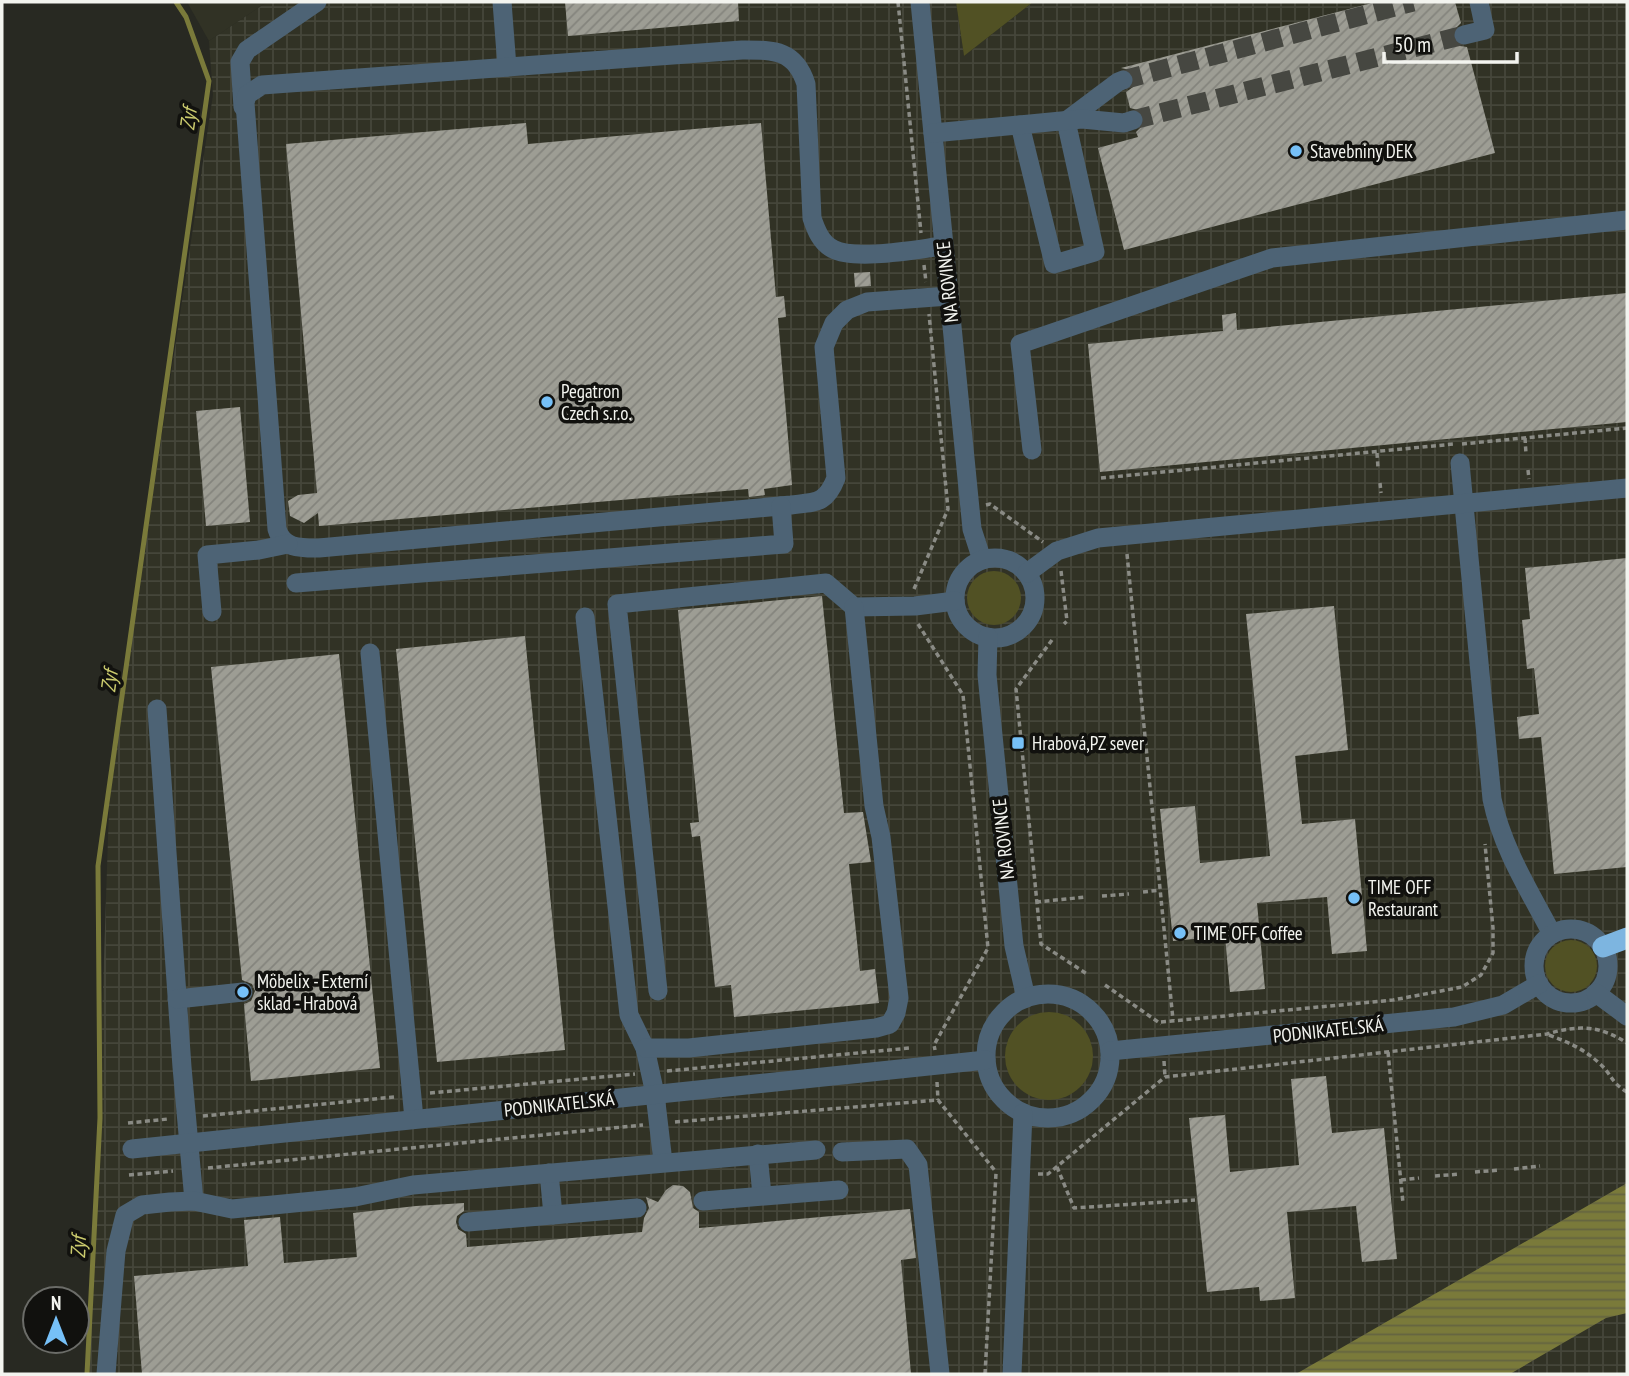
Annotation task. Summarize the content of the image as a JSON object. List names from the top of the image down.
{
  "streets": {
    "street": ["NA ROVINCE", "PODNIKATELSKÁ"]
  },
  "crossings": [
    ["NA ROVINCE", "PODNIKATELSKÁ"]
  ],
  "water": ["Zyf"],
  "places": {
    "other": [
      "Stavebniny DEK",
      "Pegatron Czech s.r.o.",
      "TIME OFF Restaurant",
      "TIME OFF Coffee",
      "Möbelix - Externí sklad - Hrabová"
    ],
    "transit": ["Hrabová,PZ sever"]
  },
  "scale_bar": "50 m",
  "north": "top"
}
